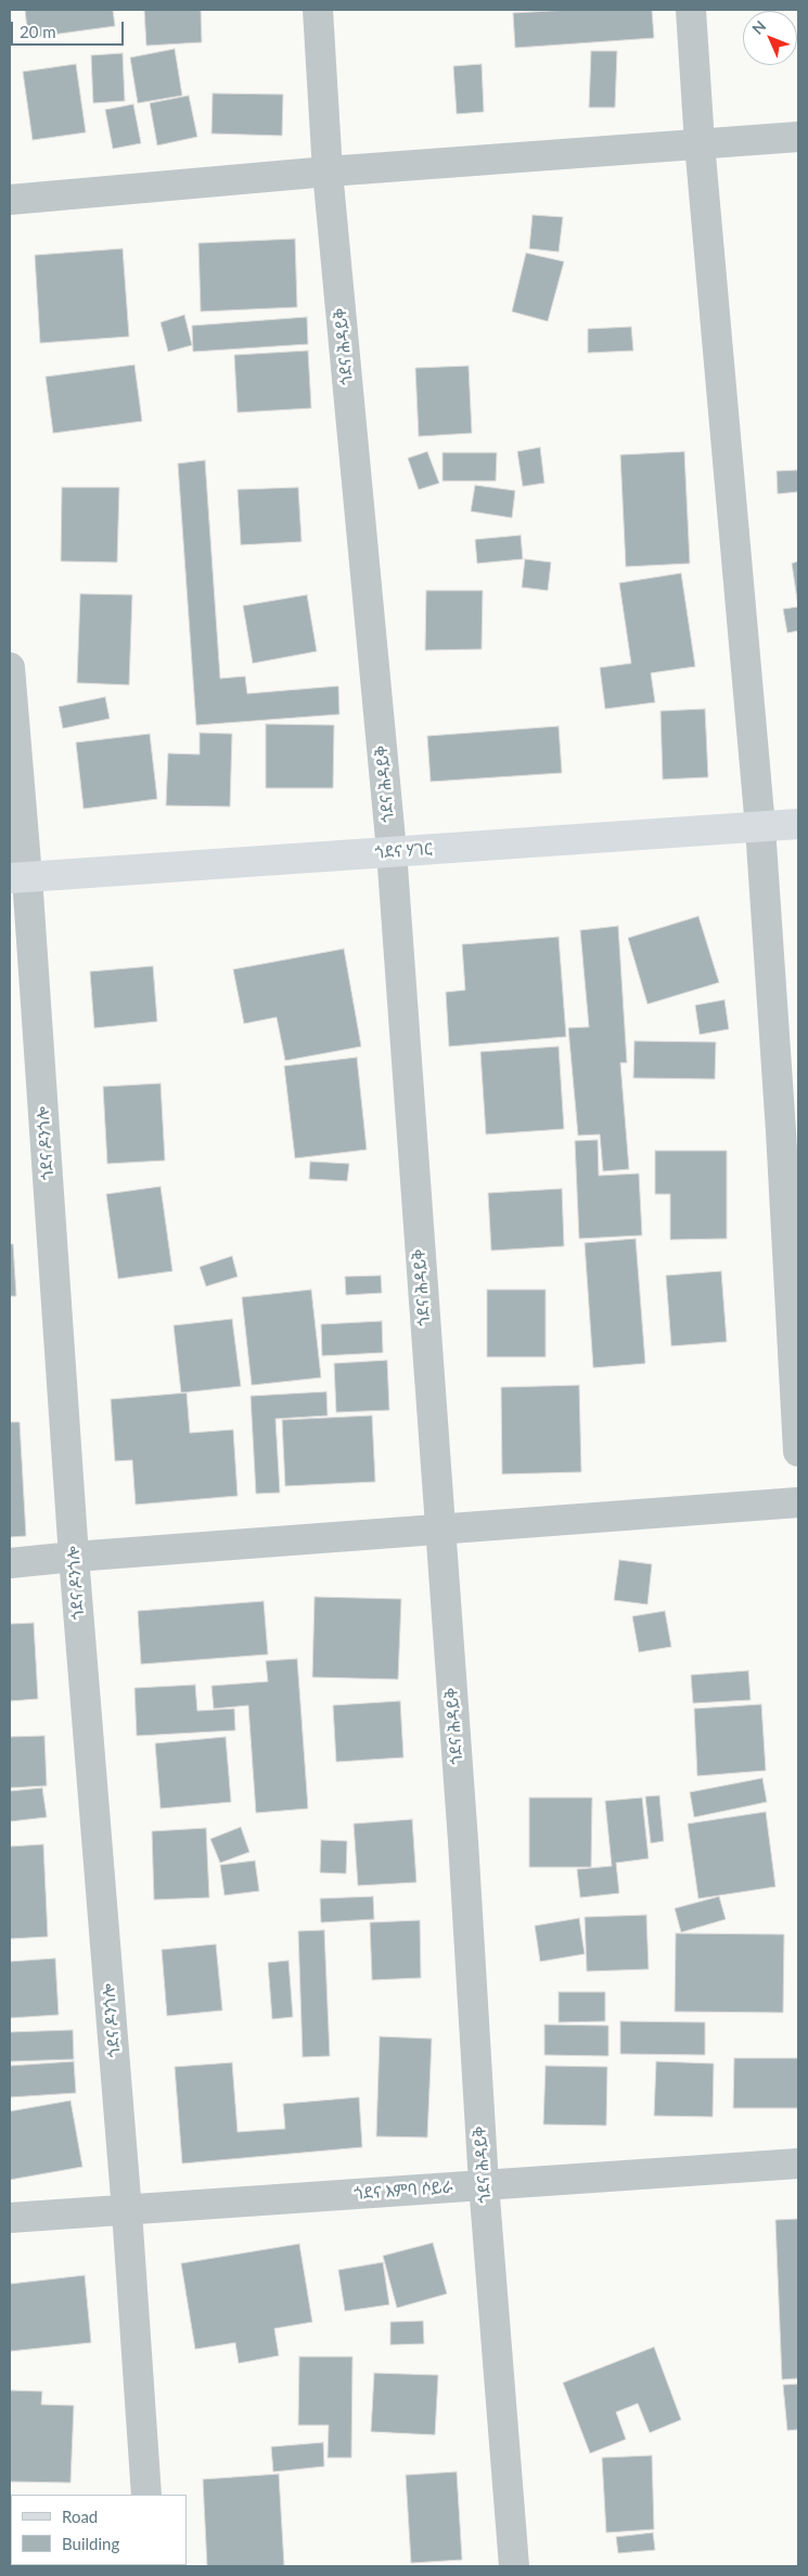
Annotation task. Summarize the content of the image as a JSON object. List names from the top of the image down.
{
  "streets": {
    "street": [
      "ጎደና ሕዳይቅ",
      "ጎደና ሃገር",
      "ጎደና ዶንጎሎ",
      "ጎደና እምባ ሶይራ"
    ]
  },
  "crossings": [
    ["ጎደና ሕዳይቅ", "ጎደና ሃገር"],
    ["ጎደና ሕዳይቅ", "ጎደና እምባ ሶይራ"],
    ["ጎደና ሃገር", "ጎደና ዶንጎሎ"],
    ["ጎደና ዶንጎሎ", "ጎደና እምባ ሶይራ"]
  ],
  "legend": ["Road", "Building"],
  "scale_bar": "20 m",
  "north": "top left"
}
